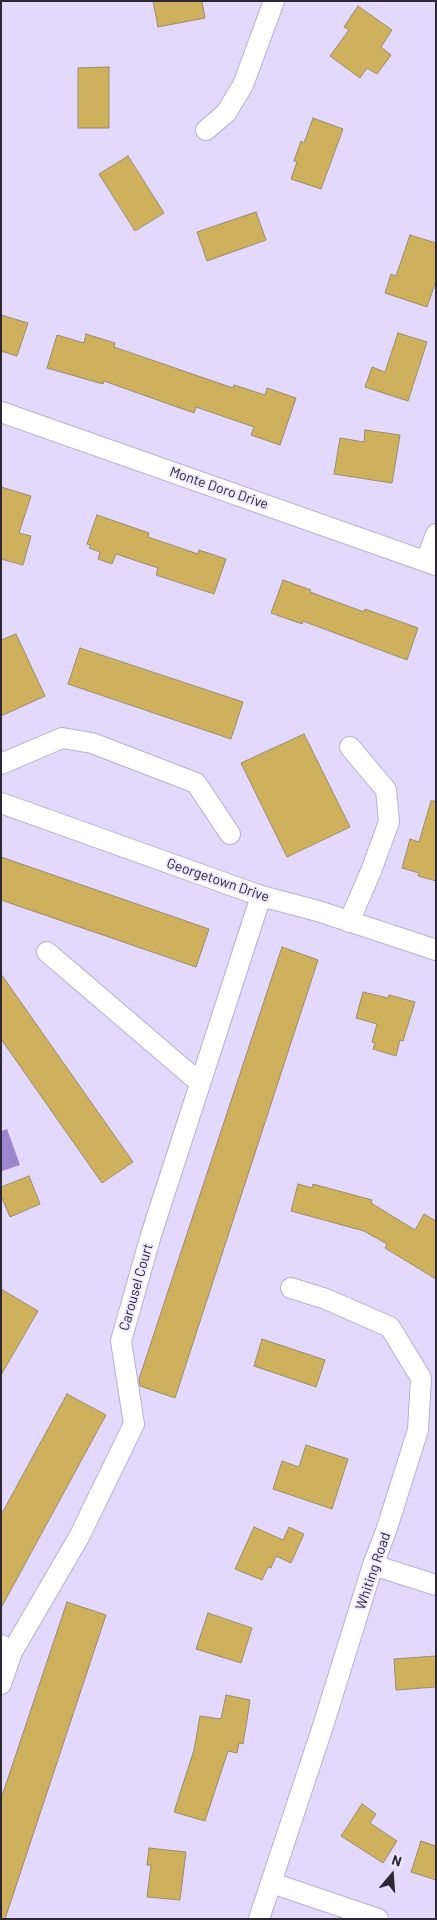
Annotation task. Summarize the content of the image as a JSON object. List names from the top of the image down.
{
  "streets": {
    "street": [
      "Monte Doro Drive",
      "Georgetown Drive",
      "Carousel Court",
      "Whiting Road"
    ]
  },
  "crossings": [
    ["Georgetown Drive", "Carousel Court"]
  ],
  "north": "top"
}
